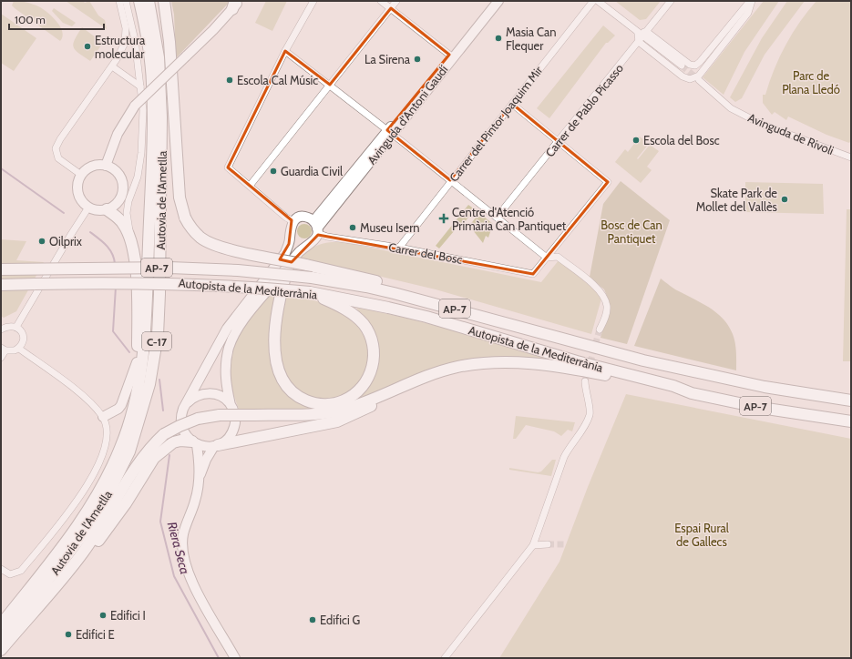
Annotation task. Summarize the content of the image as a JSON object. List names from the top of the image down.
{
  "streets": {
    "highway": [
      "Autovia de l'Ametlla",
      "AP-7",
      "Autopista de la Mediterrània",
      "C-17"
    ],
    "street": [
      "Carrer de Pablo Picasso",
      "Avinguda d'Antoni Gaudí",
      "Carrer del Pintor Joaquim Mir",
      "Avinguda de Rivoli",
      "Carrer del Bosc"
    ]
  },
  "crossings": [
    ["Avinguda d'Antoni Gaudí", "Carrer del Bosc"],
    ["Carrer del Pintor Joaquim Mir", "Carrer del Bosc"]
  ],
  "water": ["Riera Seca"],
  "parks": ["Parc de Plana Lledó", "Bosc de Can Pantiquet", "Espai Rural de Gallecs"],
  "places": {
    "other": [
      "Masia Can Flequer",
      "Estructura molecular",
      "La Sirena",
      "Escola Cal Músic",
      "Escola del Bosc",
      "Guardia Civil",
      "Skate Park de Mollet del Vallès",
      "Museu Isern",
      "Oilprix",
      "Edifici I",
      "Edifici G",
      "Edifici E"
    ],
    "health": ["Centre d'Atenció Primària Can Pantiquet"]
  },
  "scale_bar": "100 m"
}
